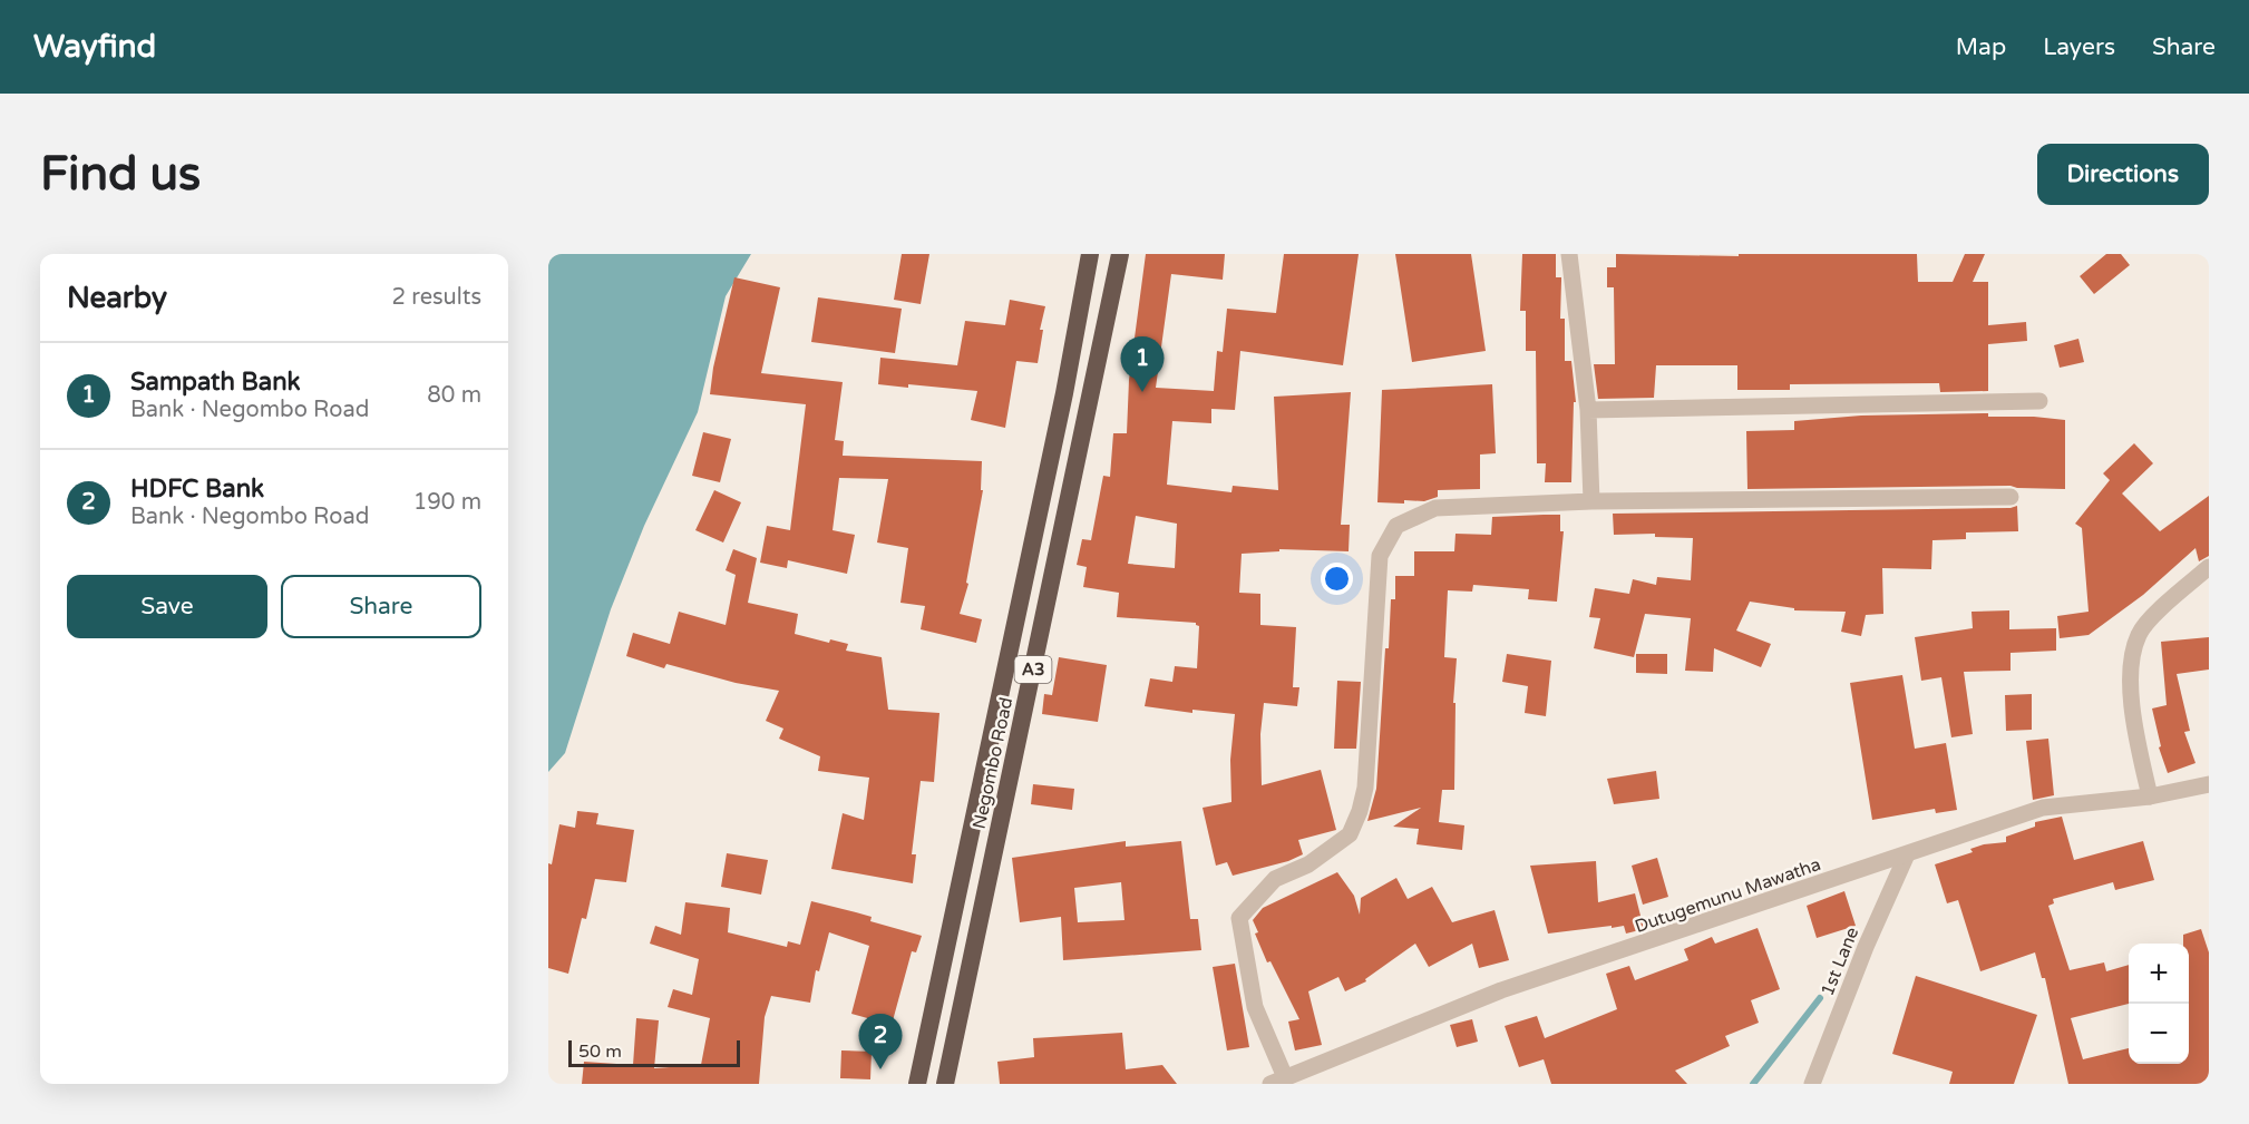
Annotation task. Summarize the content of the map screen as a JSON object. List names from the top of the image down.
{
  "streets": {
    "highway": ["A3", "Negombo Road"],
    "street": ["Dutugemunu Mawatha", "1st Lane"]
  },
  "crossings": [
    ["Dutugemunu Mawatha", "1st Lane"]
  ],
  "scale_bar": "50 m",
  "page": {
    "header": "Wayfind",
    "nav": ["Map", "Layers", "Share"],
    "buttons": [
      "Directions",
      ["Save", "Share"]
    ],
    "title": "Find us",
    "heading": ["Nearby", "2 results"],
    "pins": ["1", "2"],
    "list": [
      {
        "mark": "1",
        "name": "Sampath Bank",
        "note": "Bank · Negombo Road",
        "value": "80 m"
      },
      {
        "mark": "2",
        "name": "HDFC Bank",
        "note": "Bank · Negombo Road",
        "value": "190 m"
      }
    ],
    "map_buttons": ["+", "−"],
    "scale": "50 m"
  }
}
